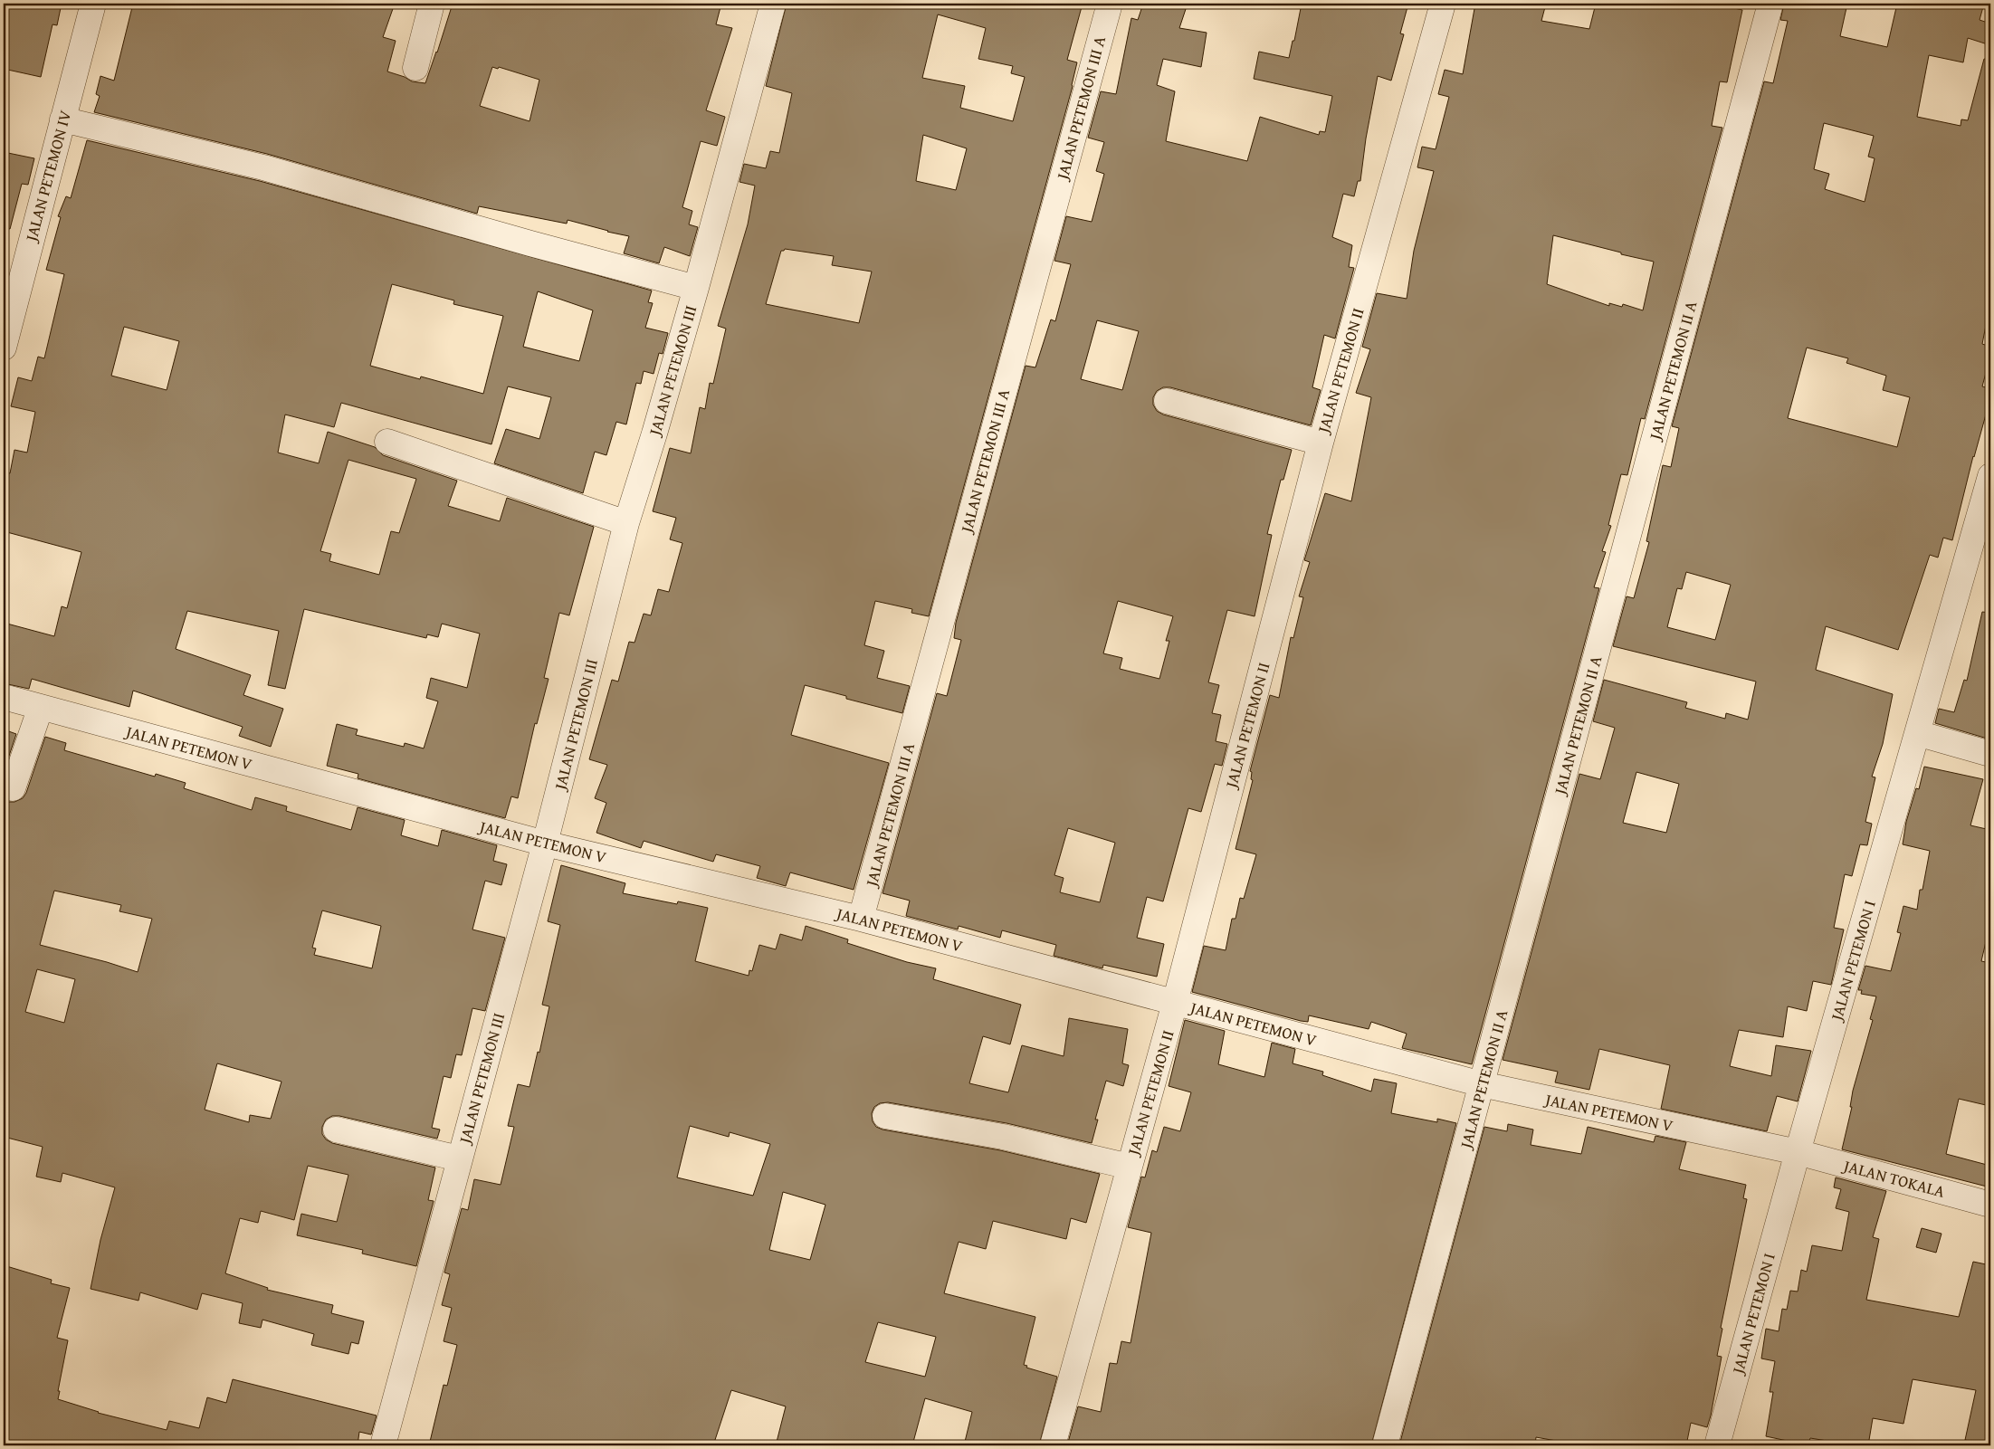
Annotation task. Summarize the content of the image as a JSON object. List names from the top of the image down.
{
  "streets": {
    "street": [
      "JALAN PETEMON III A",
      "JALAN PETEMON IV",
      "JALAN PETEMON III",
      "JALAN PETEMON II",
      "JALAN PETEMON II A",
      "JALAN PETEMON V",
      "JALAN PETEMON I",
      "JALAN TOKALA"
    ]
  },
  "crossings": [
    ["JALAN PETEMON III A", "JALAN PETEMON V"],
    ["JALAN PETEMON III", "JALAN PETEMON V"],
    ["JALAN PETEMON II", "JALAN PETEMON V"],
    ["JALAN PETEMON II A", "JALAN PETEMON V"],
    ["JALAN PETEMON V", "JALAN PETEMON I"],
    ["JALAN PETEMON V", "JALAN TOKALA"],
    ["JALAN PETEMON I", "JALAN TOKALA"]
  ]
}
